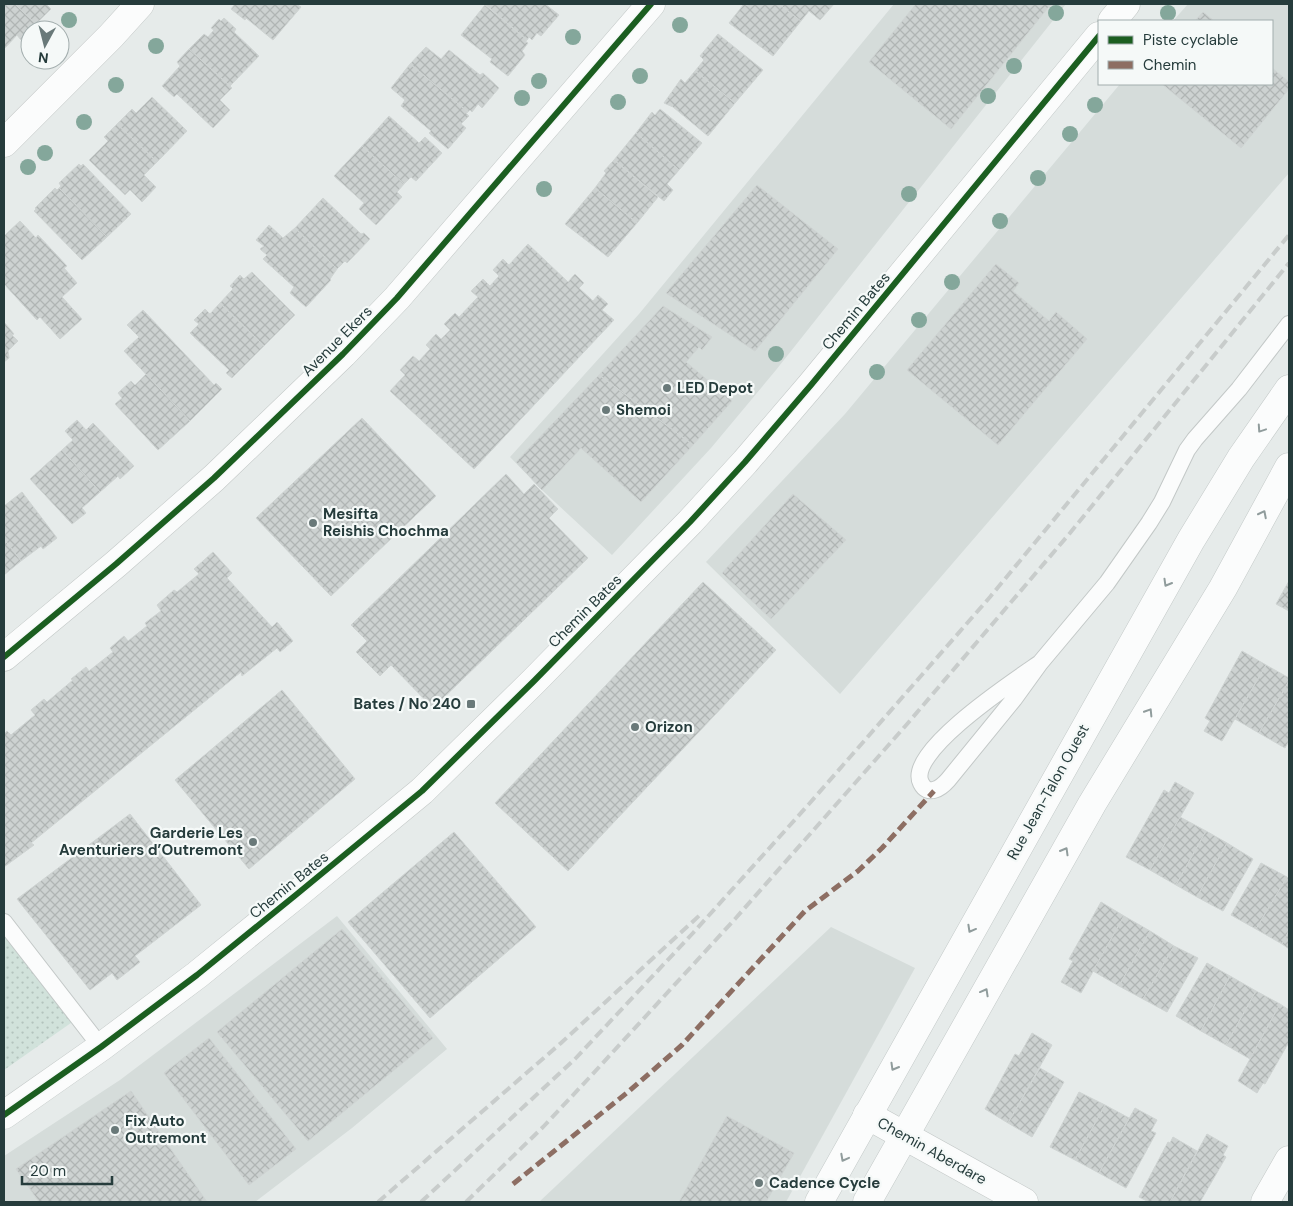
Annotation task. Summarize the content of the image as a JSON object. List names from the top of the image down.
{
  "streets": {
    "street": [
      "Chemin Bates",
      "Avenue Ekers",
      "Rue Jean-Talon Ouest",
      "Chemin Aberdare"
    ]
  },
  "crossings": [
    ["Rue Jean-Talon Ouest", "Chemin Aberdare"]
  ],
  "places": {
    "other": [
      "LED Depot",
      "Shemoi",
      "Mesifta Reishis Chochma",
      "Orizon",
      "Garderie Les Aventuriers d’Outremont",
      "Fix Auto Outremont",
      "Cadence Cycle"
    ],
    "transit": ["Bates / No 240"]
  },
  "legend": ["Piste cyclable", "Chemin"],
  "scale_bar": "20 m",
  "north": "bottom"
}
